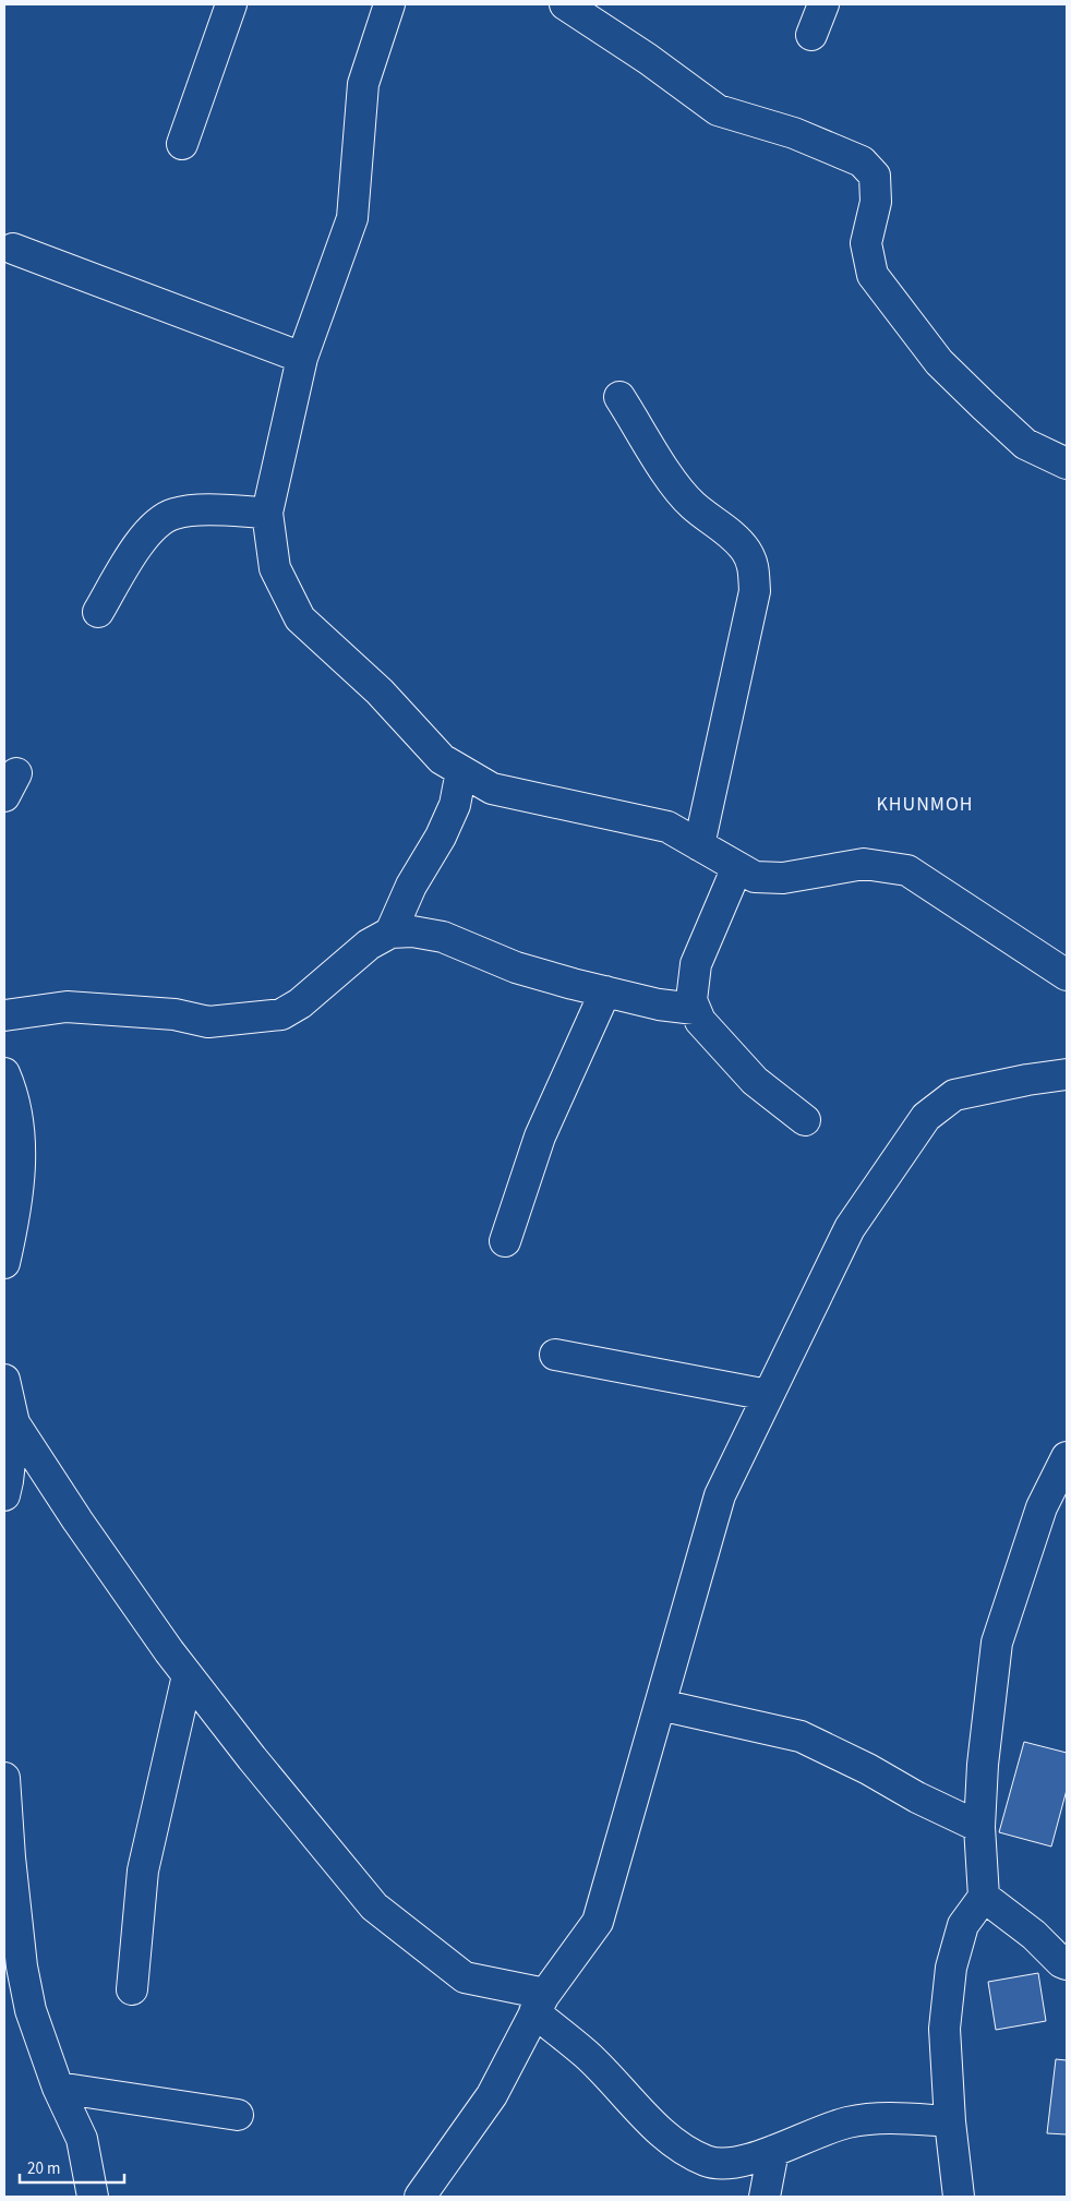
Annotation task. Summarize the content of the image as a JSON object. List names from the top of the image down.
{
  "districts": ["KHUNMOH"],
  "scale_bar": "20 m"
}
